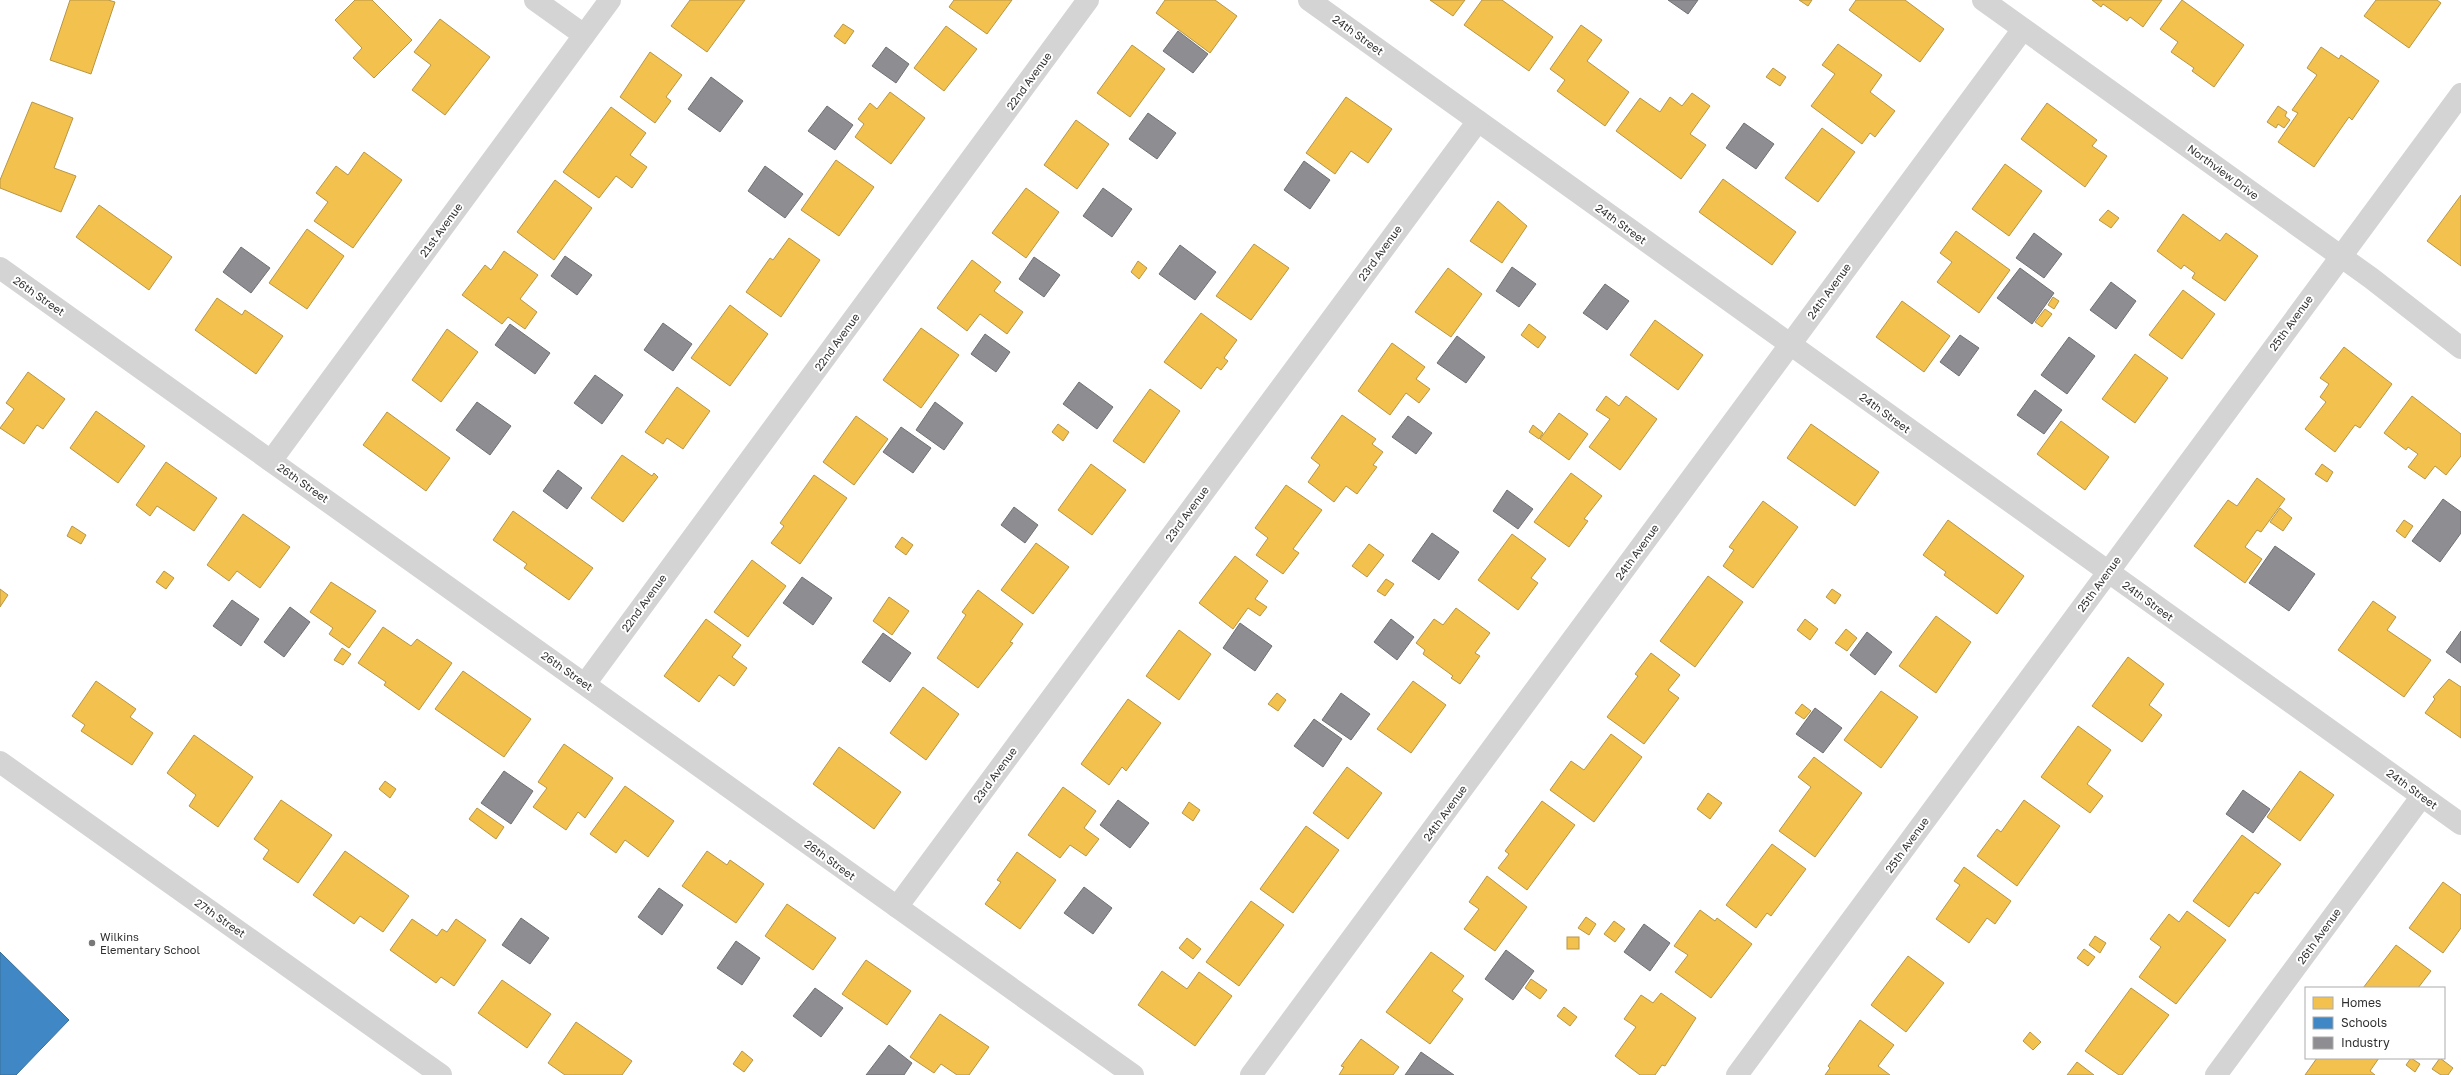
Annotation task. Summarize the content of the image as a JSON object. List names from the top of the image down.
{
  "streets": {
    "street": [
      "24th Street",
      "22nd Avenue",
      "Northview Drive",
      "21st Avenue",
      "23rd Avenue",
      "24th Avenue",
      "26th Street",
      "25th Avenue",
      "27th Street",
      "26th Avenue"
    ]
  },
  "crossings": [
    ["24th Street", "23rd Avenue"],
    ["24th Street", "24th Avenue"],
    ["24th Street", "25th Avenue"],
    ["24th Street", "26th Avenue"],
    ["22nd Avenue", "26th Street"],
    ["Northview Drive", "24th Avenue"],
    ["Northview Drive", "25th Avenue"],
    ["21st Avenue", "26th Street"],
    ["23rd Avenue", "26th Street"]
  ],
  "places": ["Wilkins Elementary School"],
  "legend": ["Homes", "Schools", "Industry"]
}
